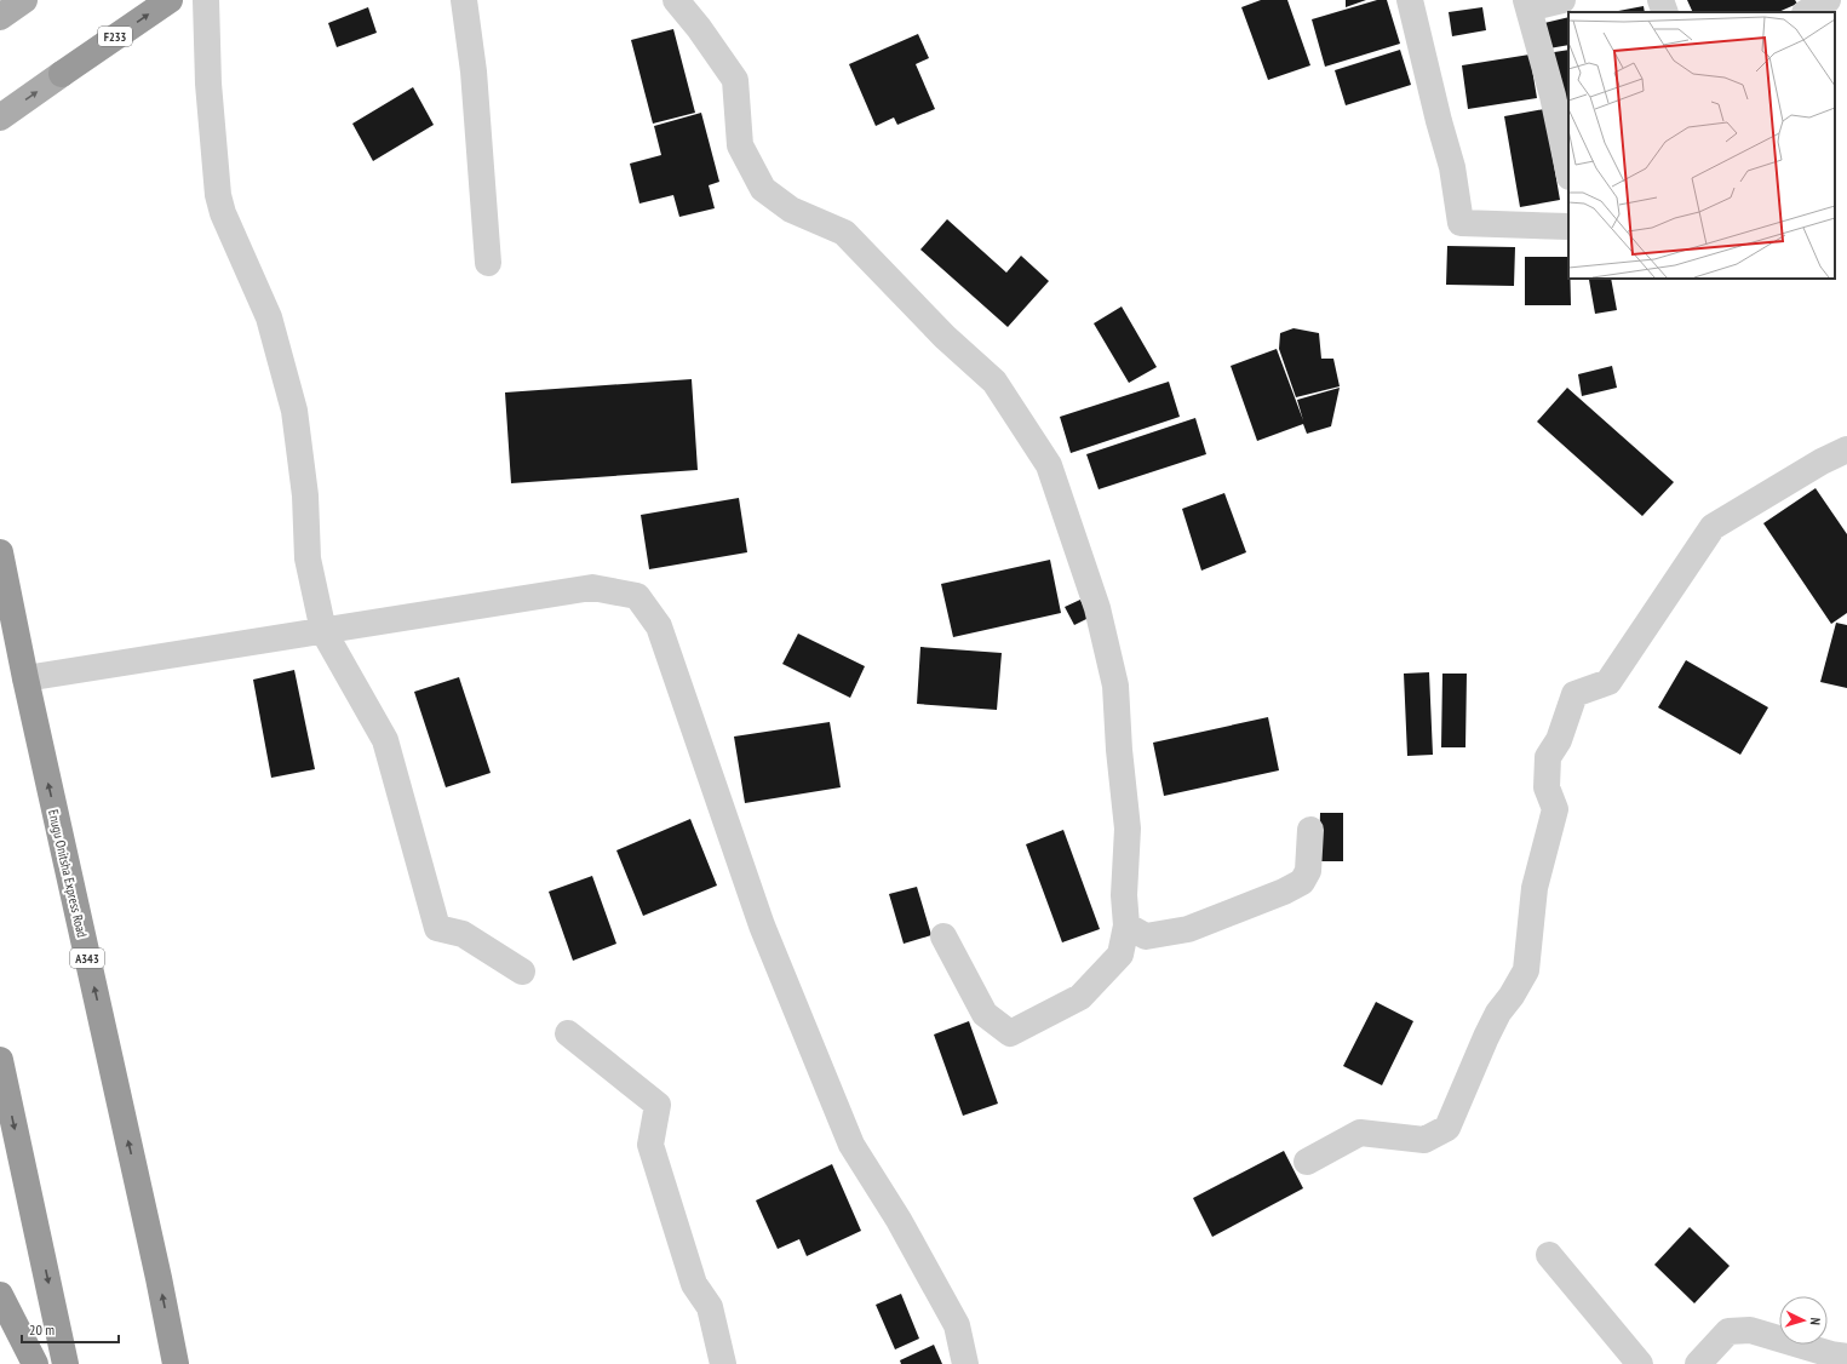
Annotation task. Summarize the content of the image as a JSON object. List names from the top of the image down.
{
  "streets": {
    "highway": ["F233", "Enugu Onitsha Express Road", "A343"]
  },
  "scale_bar": "20 m",
  "north": "right"
}
